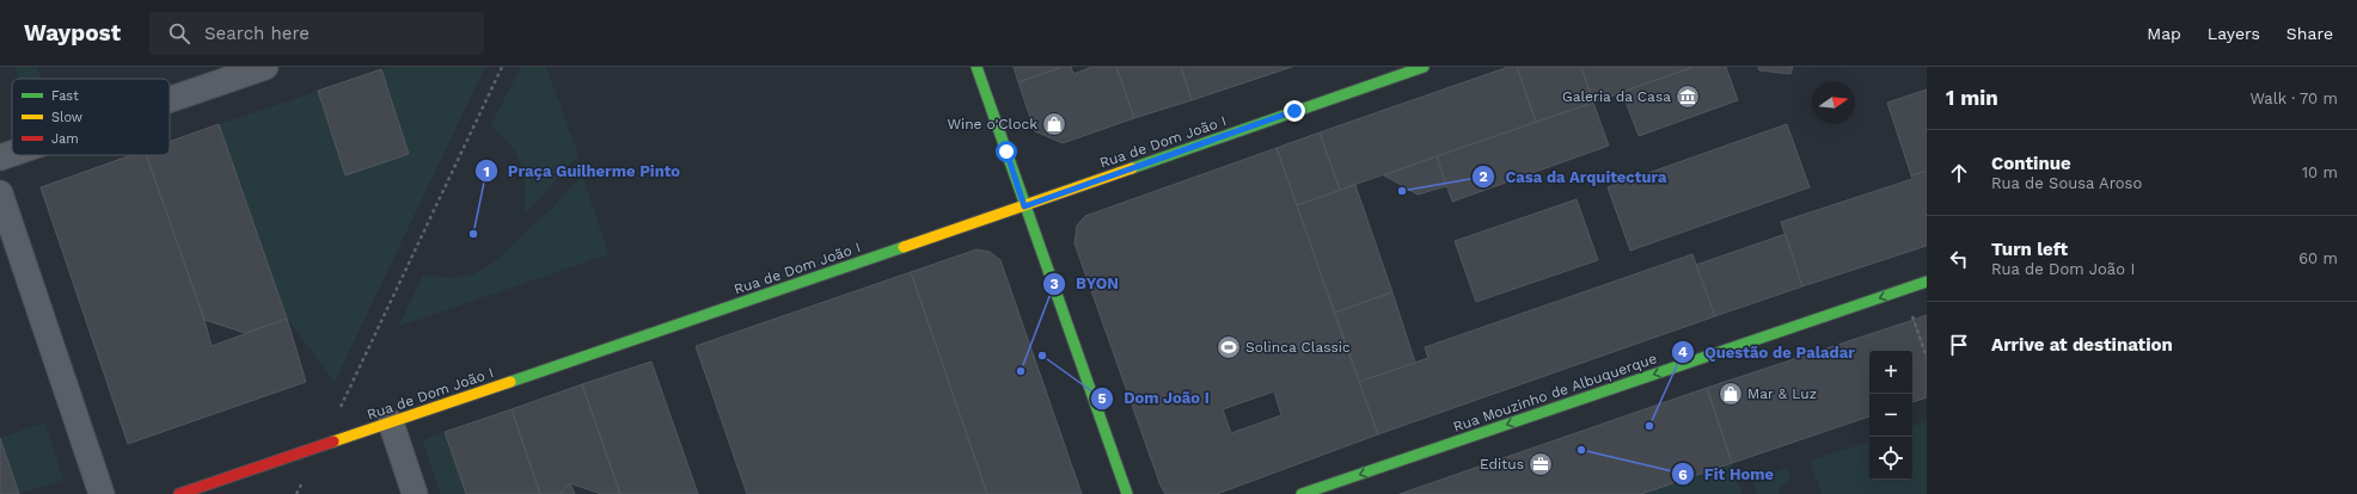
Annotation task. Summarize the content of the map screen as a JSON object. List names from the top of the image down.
{
  "streets": {
    "street": ["Rua de Dom João I", "Rua Mouzinho de Albuquerque"]
  },
  "one_way": ["Rua Mouzinho de Albuquerque"],
  "places": {
    "museum": ["Galeria da Casa"],
    "shop": ["Wine o'Clock", "Mar & Luz"],
    "other": [
      "Casa da Arquitectura",
      "Praça Guilherme Pinto",
      "Dom João I",
      "BYON",
      "Questão de Paladar",
      "Fit Home"
    ],
    "sports": ["Solinca Classic"],
    "office": ["Editus"]
  },
  "legend": ["Fast", "Slow", "Jam"],
  "north": "right",
  "page": {
    "header": "Waypost",
    "search": "Search here",
    "nav": ["Map", "Layers", "Share"],
    "heading": ["1 min", "Walk · 70 m"],
    "list": [
      ["Continue", "Rua de Sousa Aroso", "10 m"],
      ["Turn left", "Rua de Dom João I", "60 m"],
      "Arrive at destination"
    ],
    "map_buttons": ["+", "−"]
  }
}
